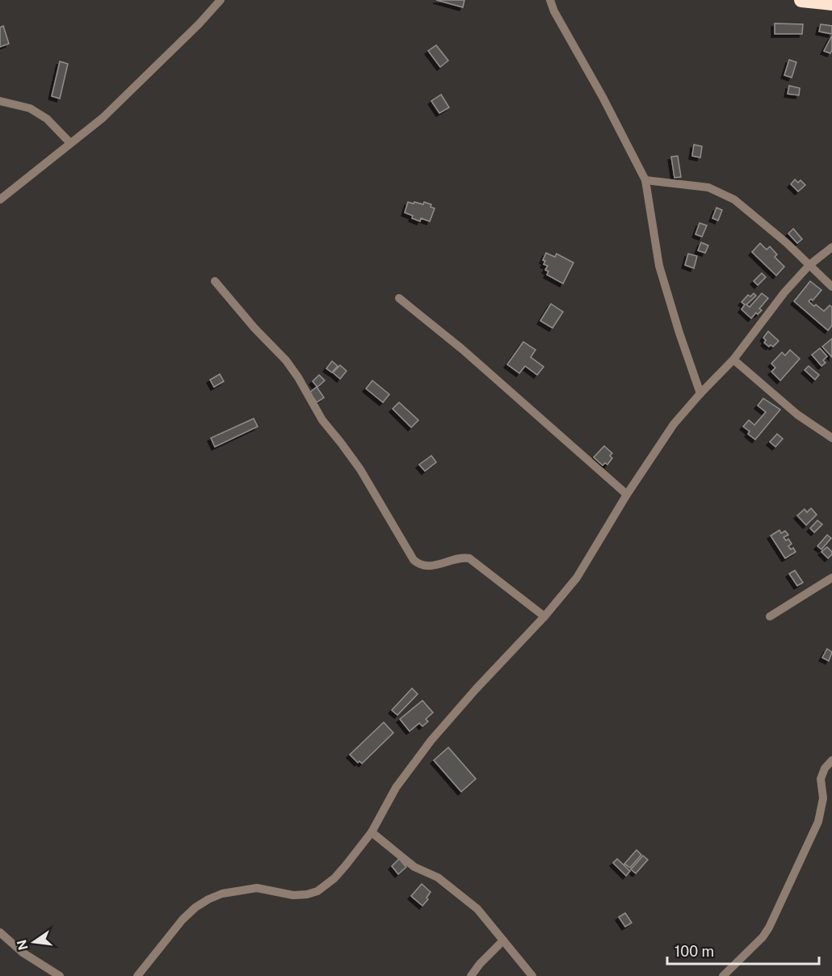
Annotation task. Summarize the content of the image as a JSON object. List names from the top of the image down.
{
  "scale_bar": "100 m",
  "north": "left"
}
